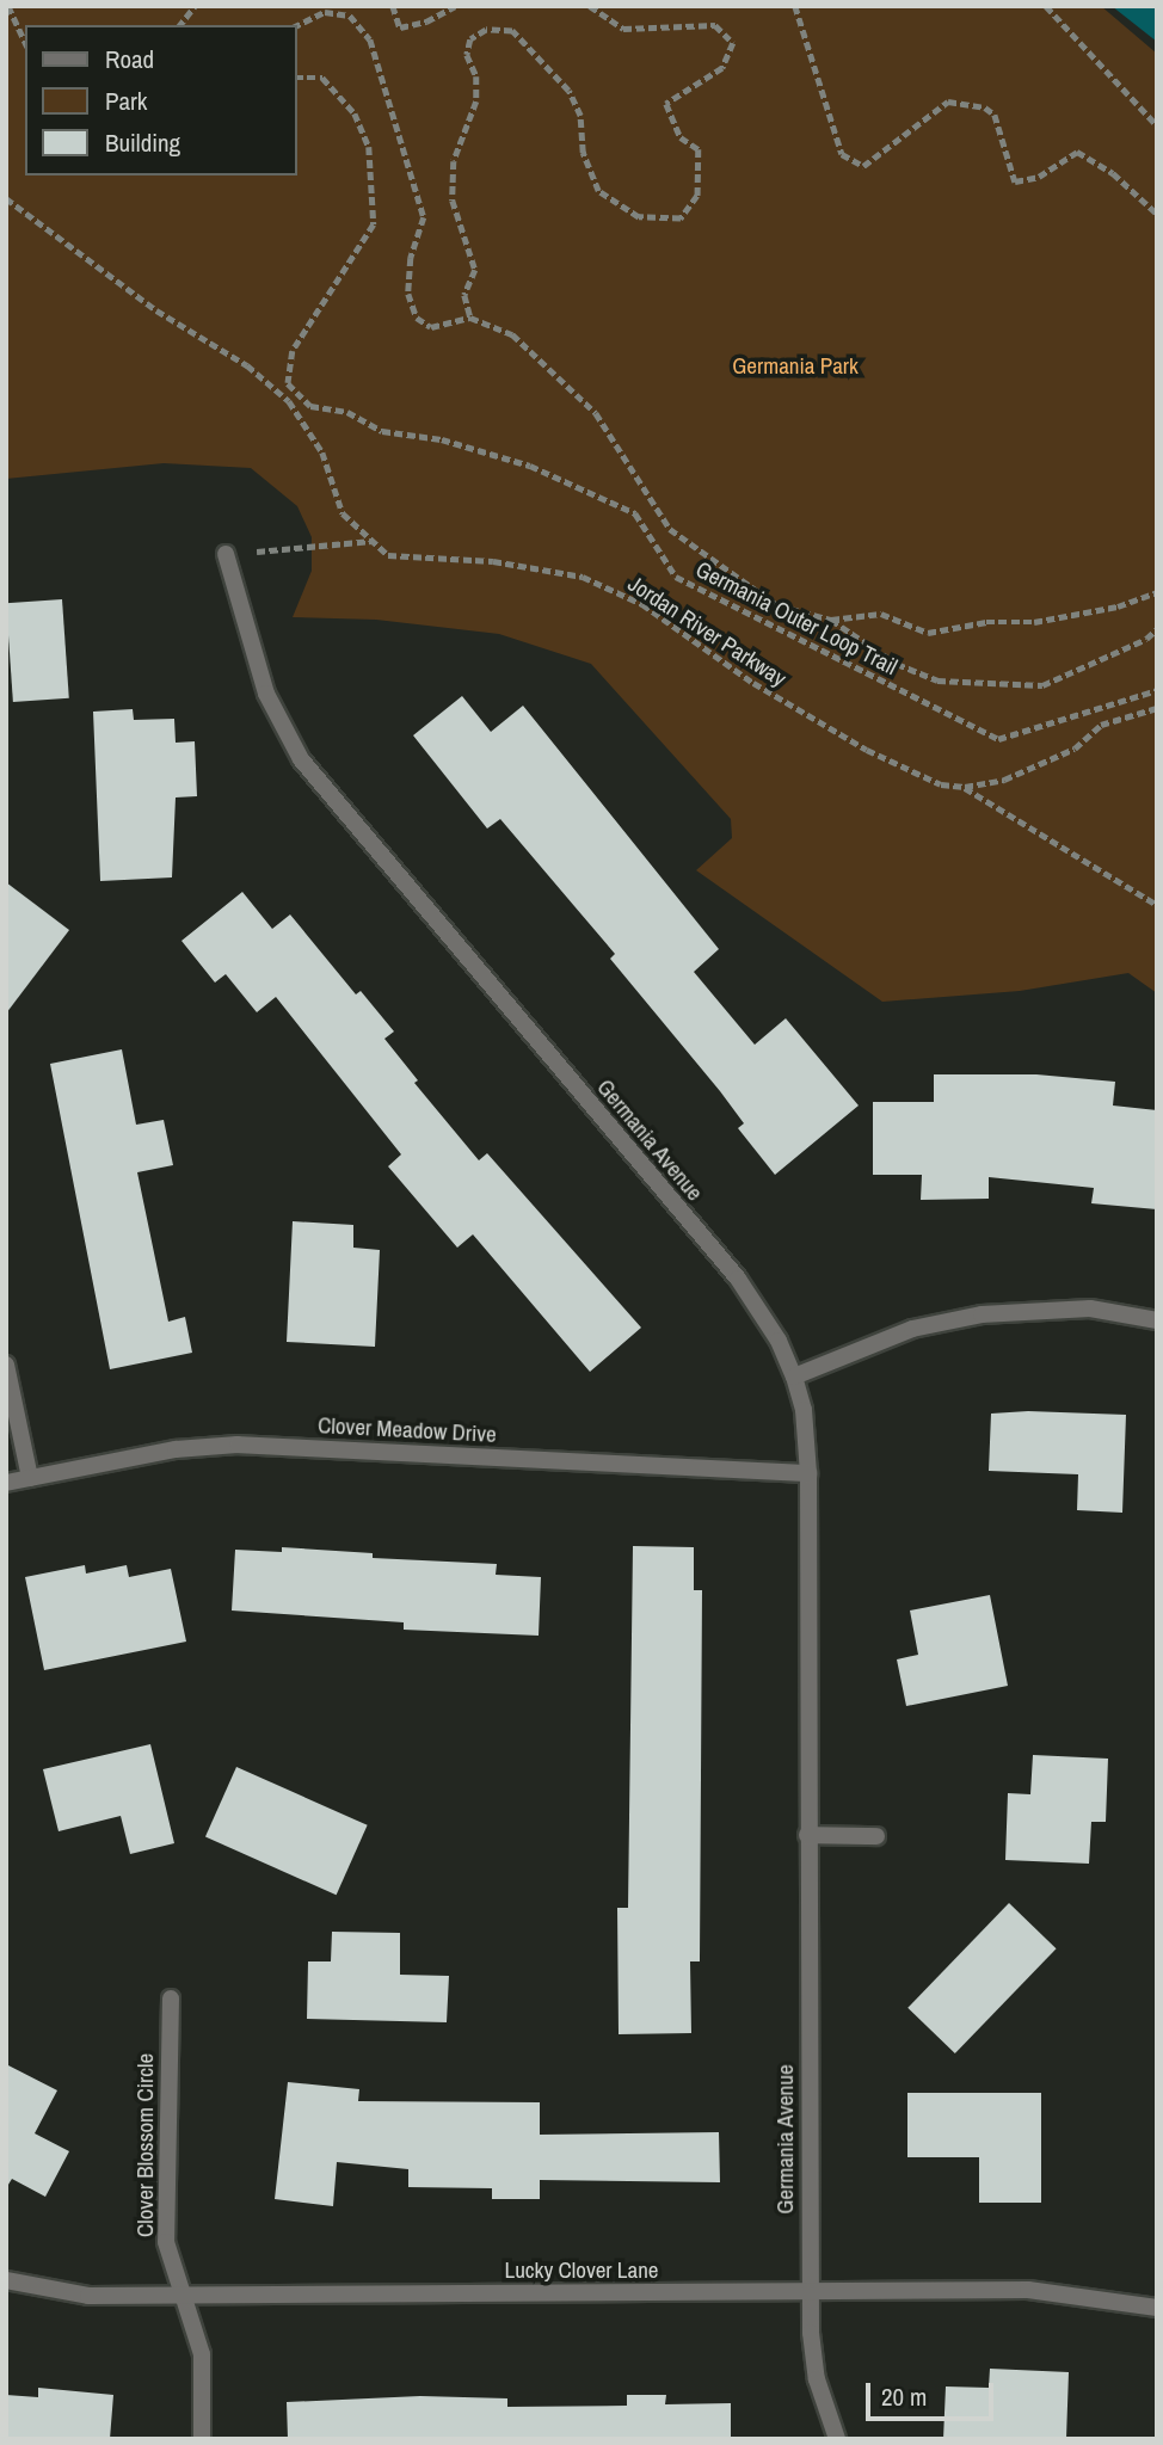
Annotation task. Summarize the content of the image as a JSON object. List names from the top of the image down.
{
  "streets": {
    "street": [
      "Germania Avenue",
      "Clover Meadow Drive",
      "Clover Blossom Circle",
      "Lucky Clover Lane"
    ],
    "path": ["Germania Outer Loop Trail", "Jordan River Parkway"]
  },
  "crossings": [
    ["Germania Avenue", "Clover Meadow Drive"],
    ["Germania Avenue", "Lucky Clover Lane"],
    ["Clover Blossom Circle", "Lucky Clover Lane"]
  ],
  "parks": ["Germania Park"],
  "legend": ["Road", "Park", "Building"],
  "scale_bar": "20 m"
}
